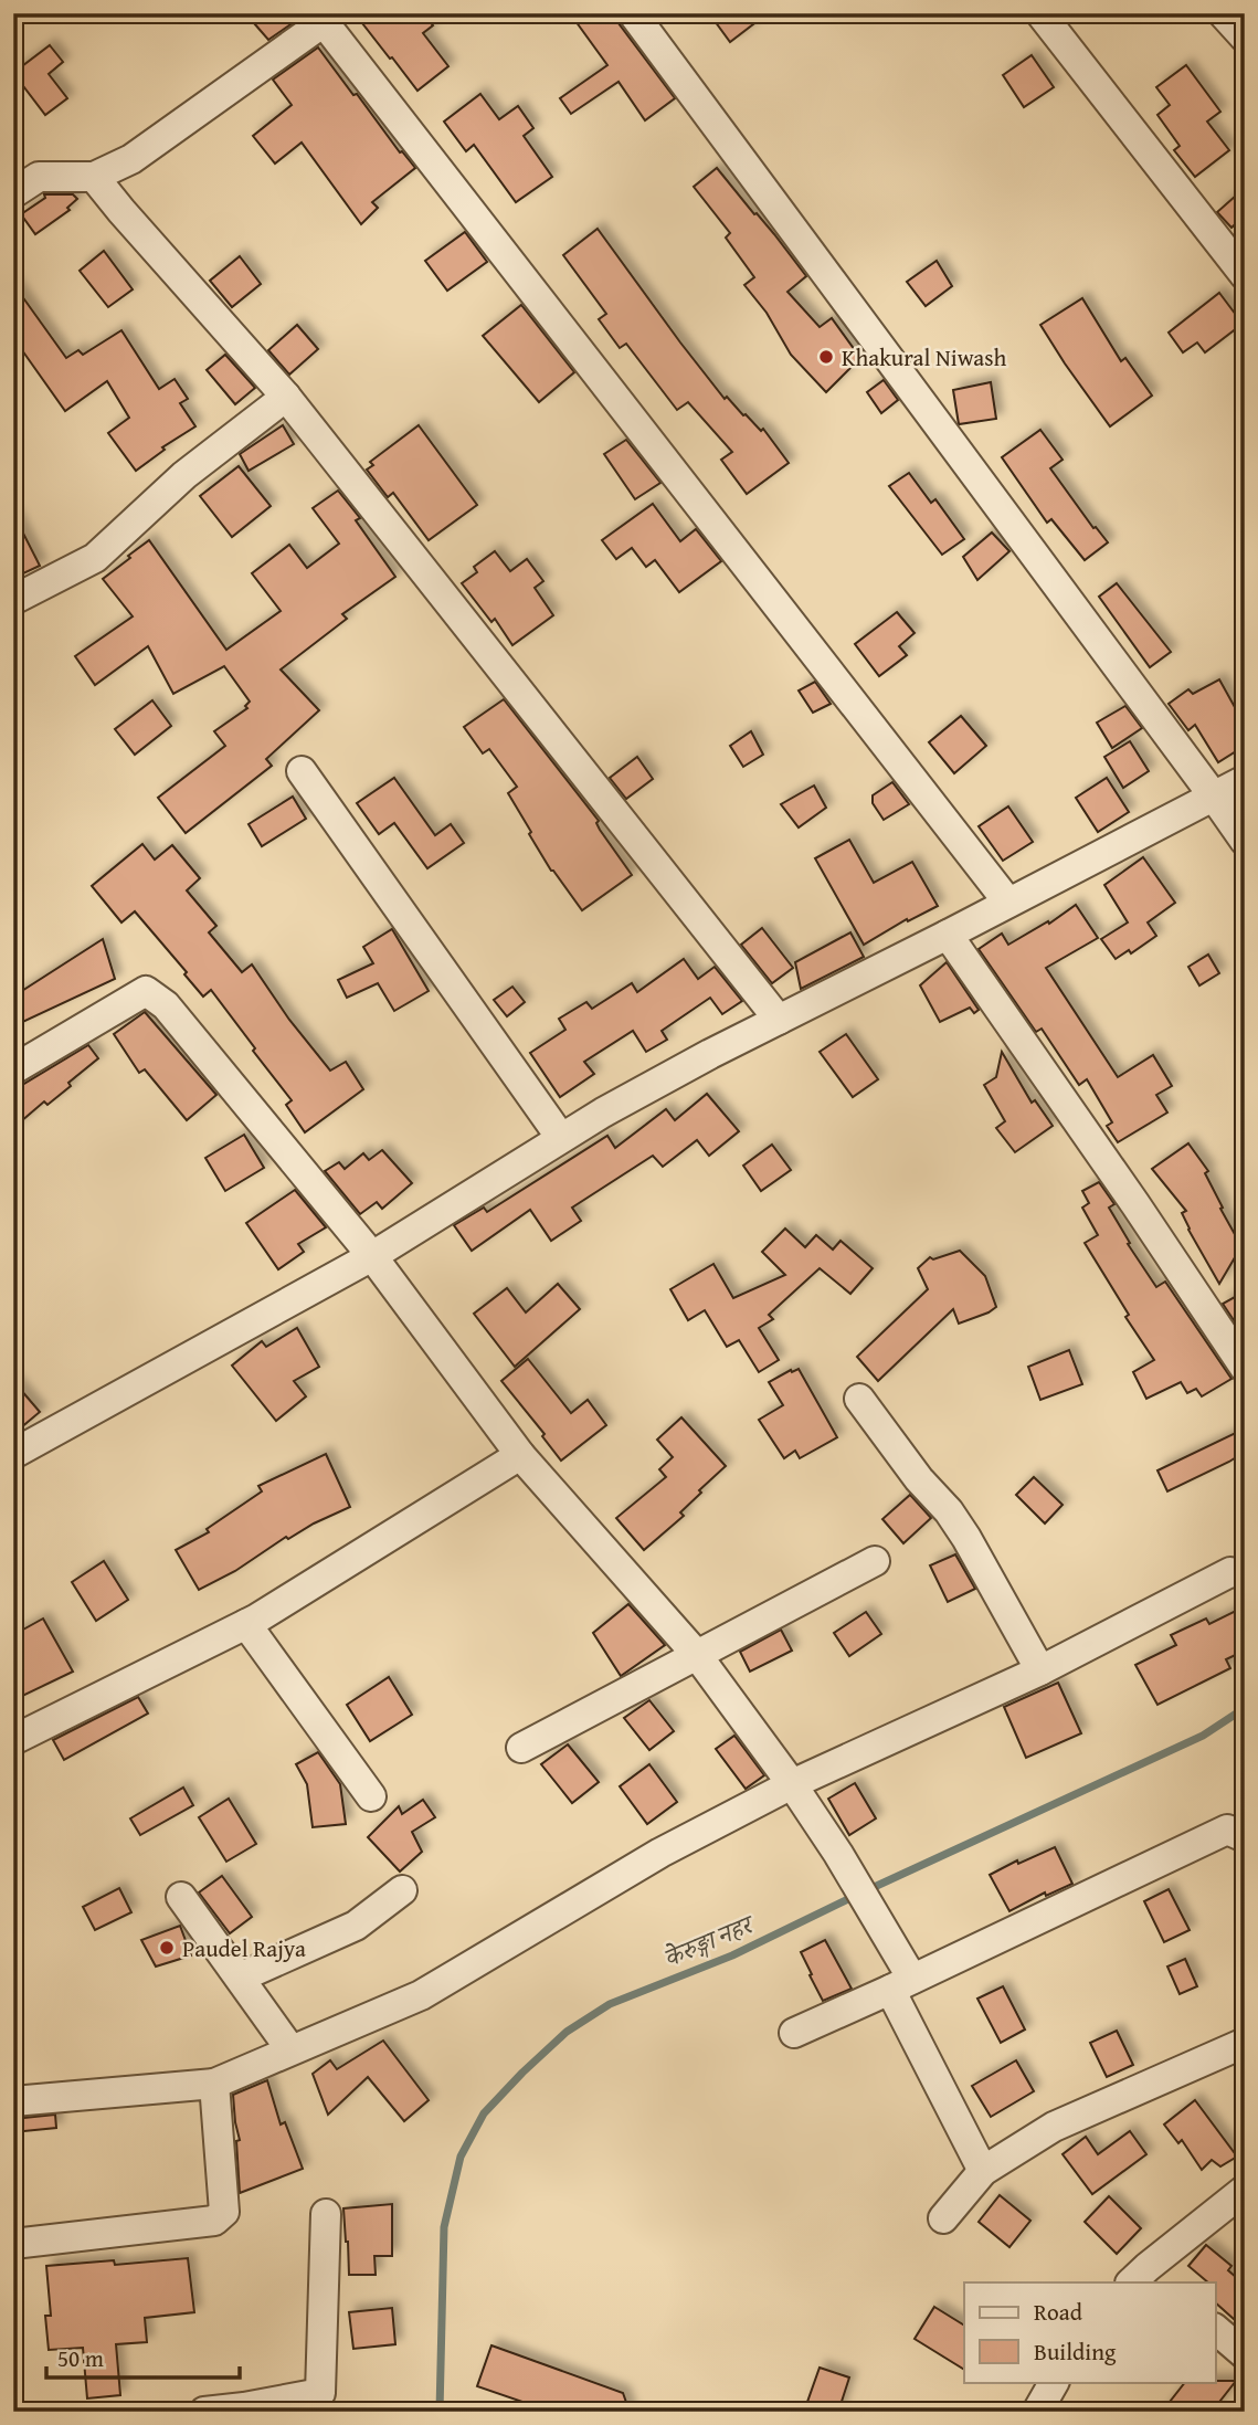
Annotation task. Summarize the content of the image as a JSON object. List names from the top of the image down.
{
  "water": ["केेरुङ्गा नहर"],
  "places": ["Khakural Niwash", "Paudel Rajya"],
  "legend": ["Road", "Building"],
  "scale_bar": "50 m"
}
